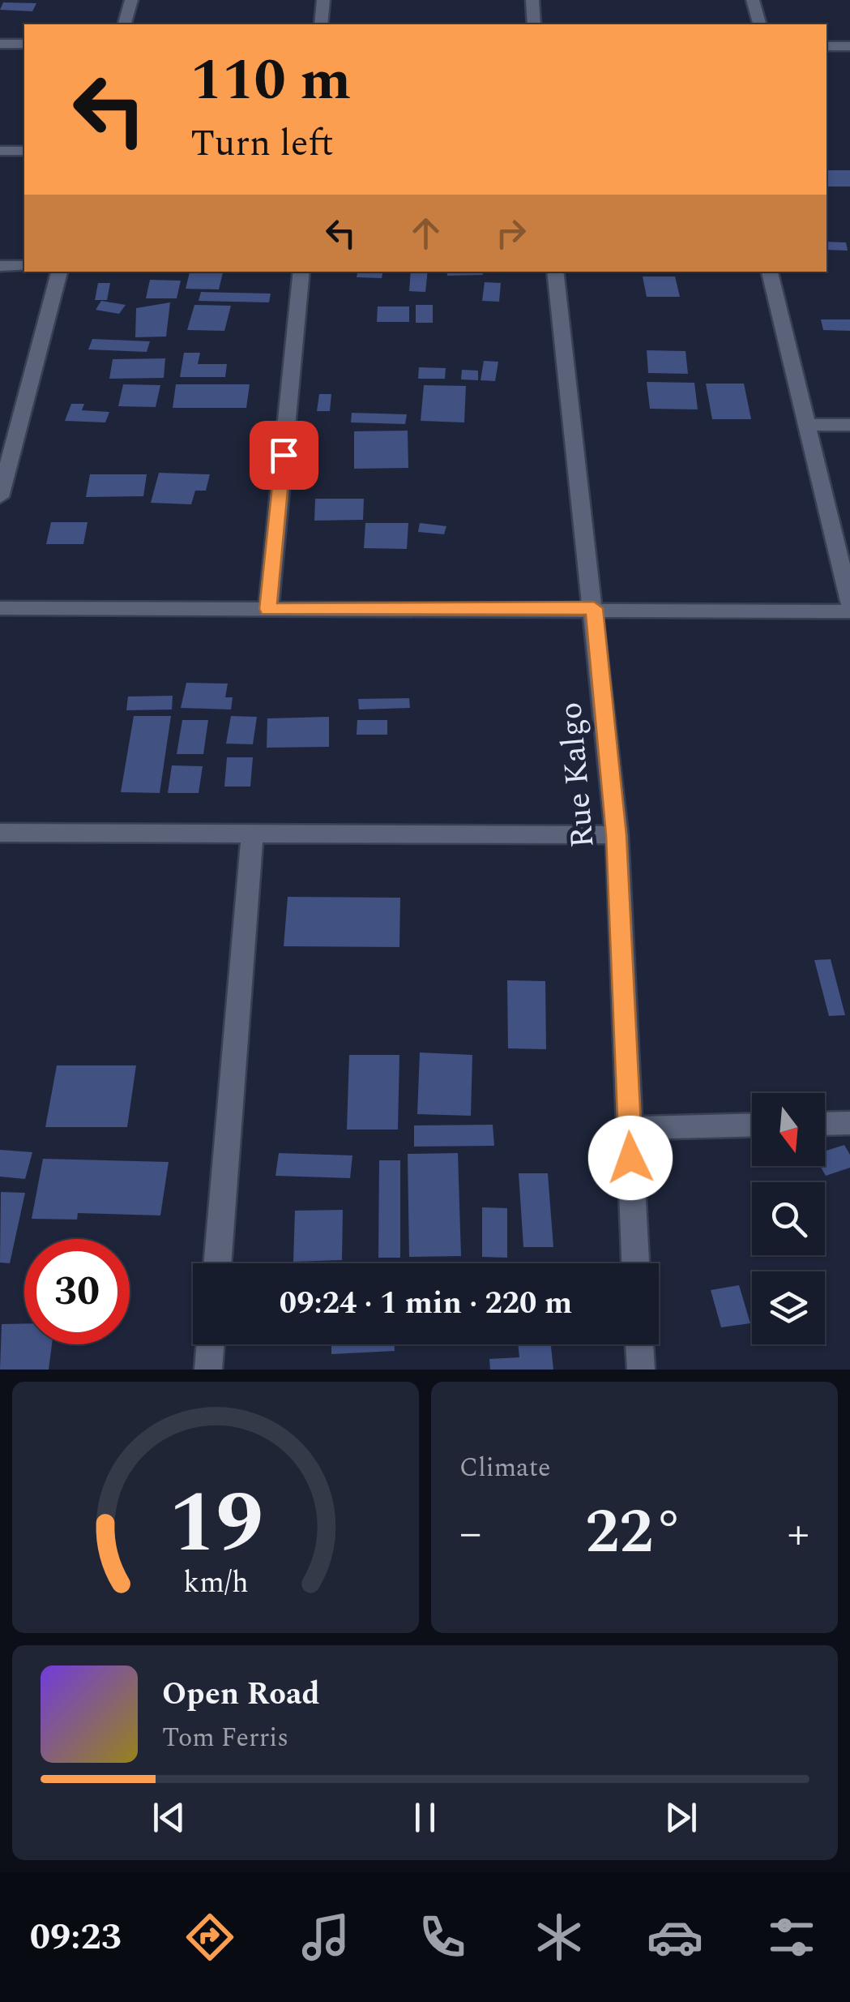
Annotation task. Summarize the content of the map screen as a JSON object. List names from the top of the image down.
{
  "streets": {
    "street": ["Rue Kalgo"]
  },
  "north": "bottom",
  "page": {
    "turn": ["110 m", "Turn left"],
    "limit": "30",
    "trip": "09:24 · 1 min · 220 m",
    "tile": "Climate",
    "heat": ["−", "22°", "+"],
    "song": ["Open Road", "Tom Ferris"],
    "tabs": "09:23",
    "gauge": ["19", "km/h"]
  }
}
